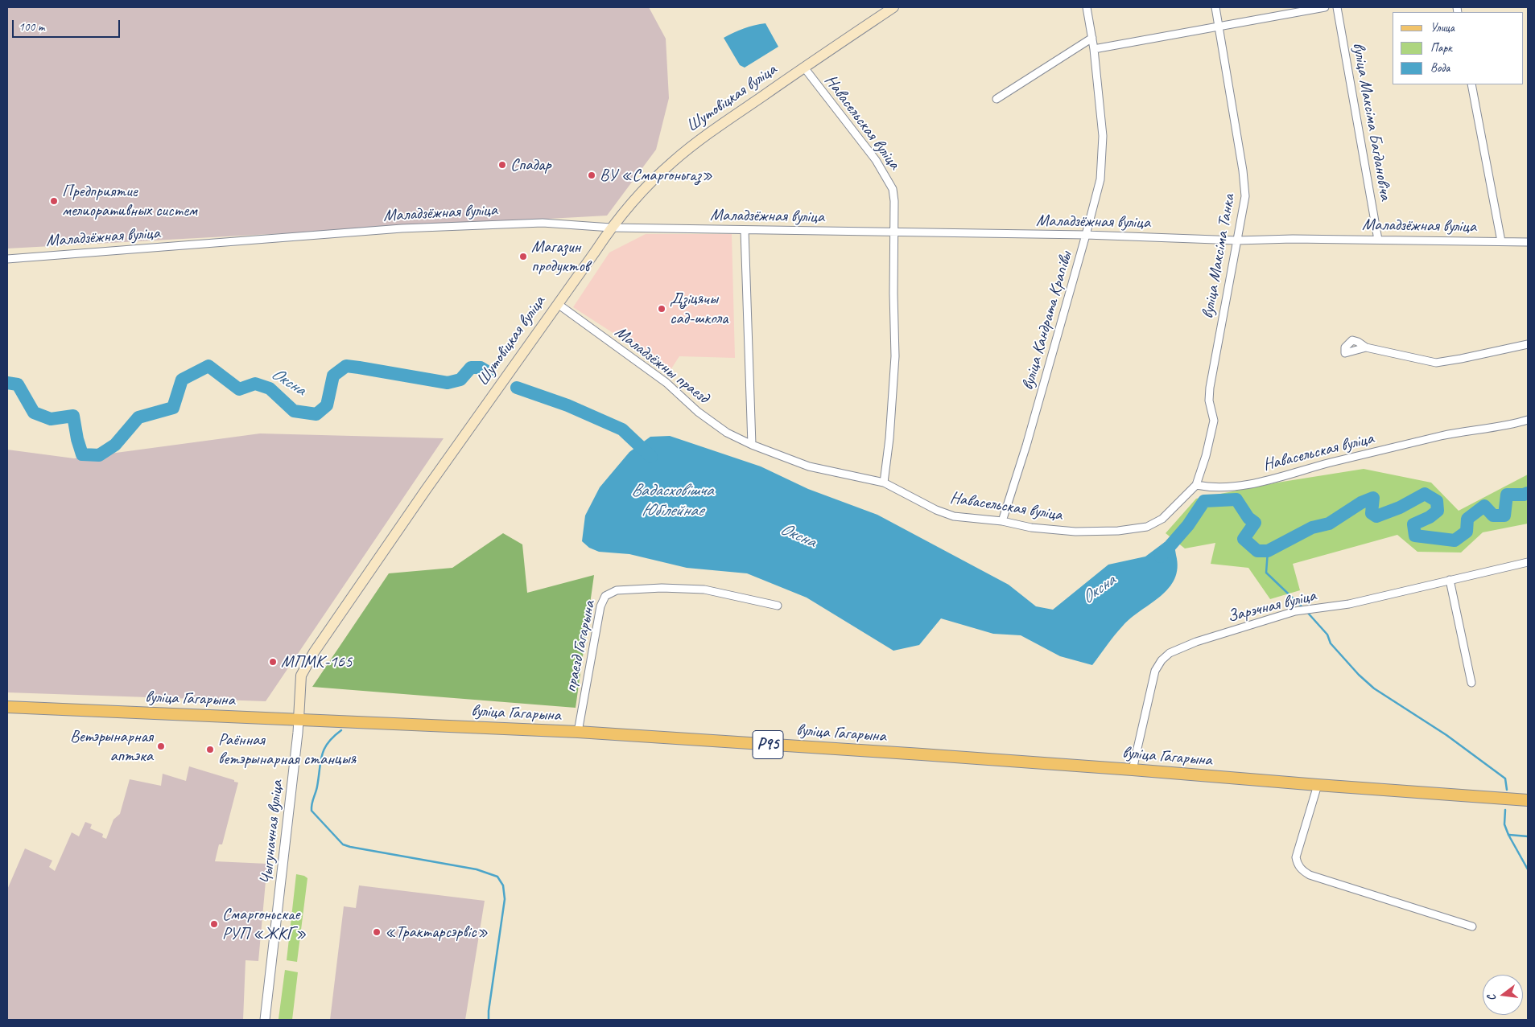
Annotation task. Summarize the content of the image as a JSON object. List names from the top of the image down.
{
  "streets": {
    "main road": ["Шутовіцкая вуліца", "вуліца Гагарына", "Р95"],
    "street": [
      "вуліца Максіма Багдановіча",
      "Навасельская вуліца",
      "Маладзёжная вуліца",
      "вуліца Максіма Танка",
      "вуліца Кандрата Крапівы",
      "Маладзёжны праезд",
      "Зарэчная вуліца",
      "праезд Гагарына",
      "Чыгуначная вуліца"
    ]
  },
  "crossings": [
    ["Шутовіцкая вуліца", "Навасельская вуліца"],
    ["Шутовіцкая вуліца", "Маладзёжная вуліца"],
    ["Шутовіцкая вуліца", "Маладзёжны праезд"],
    ["Шутовіцкая вуліца", "вуліца Гагарына"],
    ["Шутовіцкая вуліца", "Чыгуначная вуліца"],
    ["вуліца Максіма Багдановіча", "Маладзёжная вуліца"],
    ["Навасельская вуліца", "Маладзёжная вуліца"],
    ["Навасельская вуліца", "вуліца Максіма Танка"],
    ["Навасельская вуліца", "вуліца Кандрата Крапівы"],
    ["Навасельская вуліца", "Маладзёжны праезд"],
    ["Маладзёжная вуліца", "вуліца Максіма Танка"],
    ["Маладзёжная вуліца", "вуліца Кандрата Крапівы"],
    ["Зарэчная вуліца", "вуліца Гагарына"],
    ["праезд Гагарына", "вуліца Гагарына"],
    ["вуліца Гагарына", "Чыгуначная вуліца"]
  ],
  "water": ["Оксна", "Вадасховішча Юбілейнае"],
  "places": [
    "Спадар",
    "ВУ «Смаргоньгаз»",
    "Предприятие мелиоративных систем",
    "Магазин продуктов",
    "Дзіцячы сад-школа",
    "МПМК-165",
    "Ветэрынарная аптэка",
    "Раённая ветэрынарная станцыя",
    "Смаргоньскае РУП «ЖКГ»",
    "«Трактарсэрвіс»"
  ],
  "legend": ["Улица", "Парк", "Вода"],
  "scale_bar": "100 m",
  "north": "left"
}
